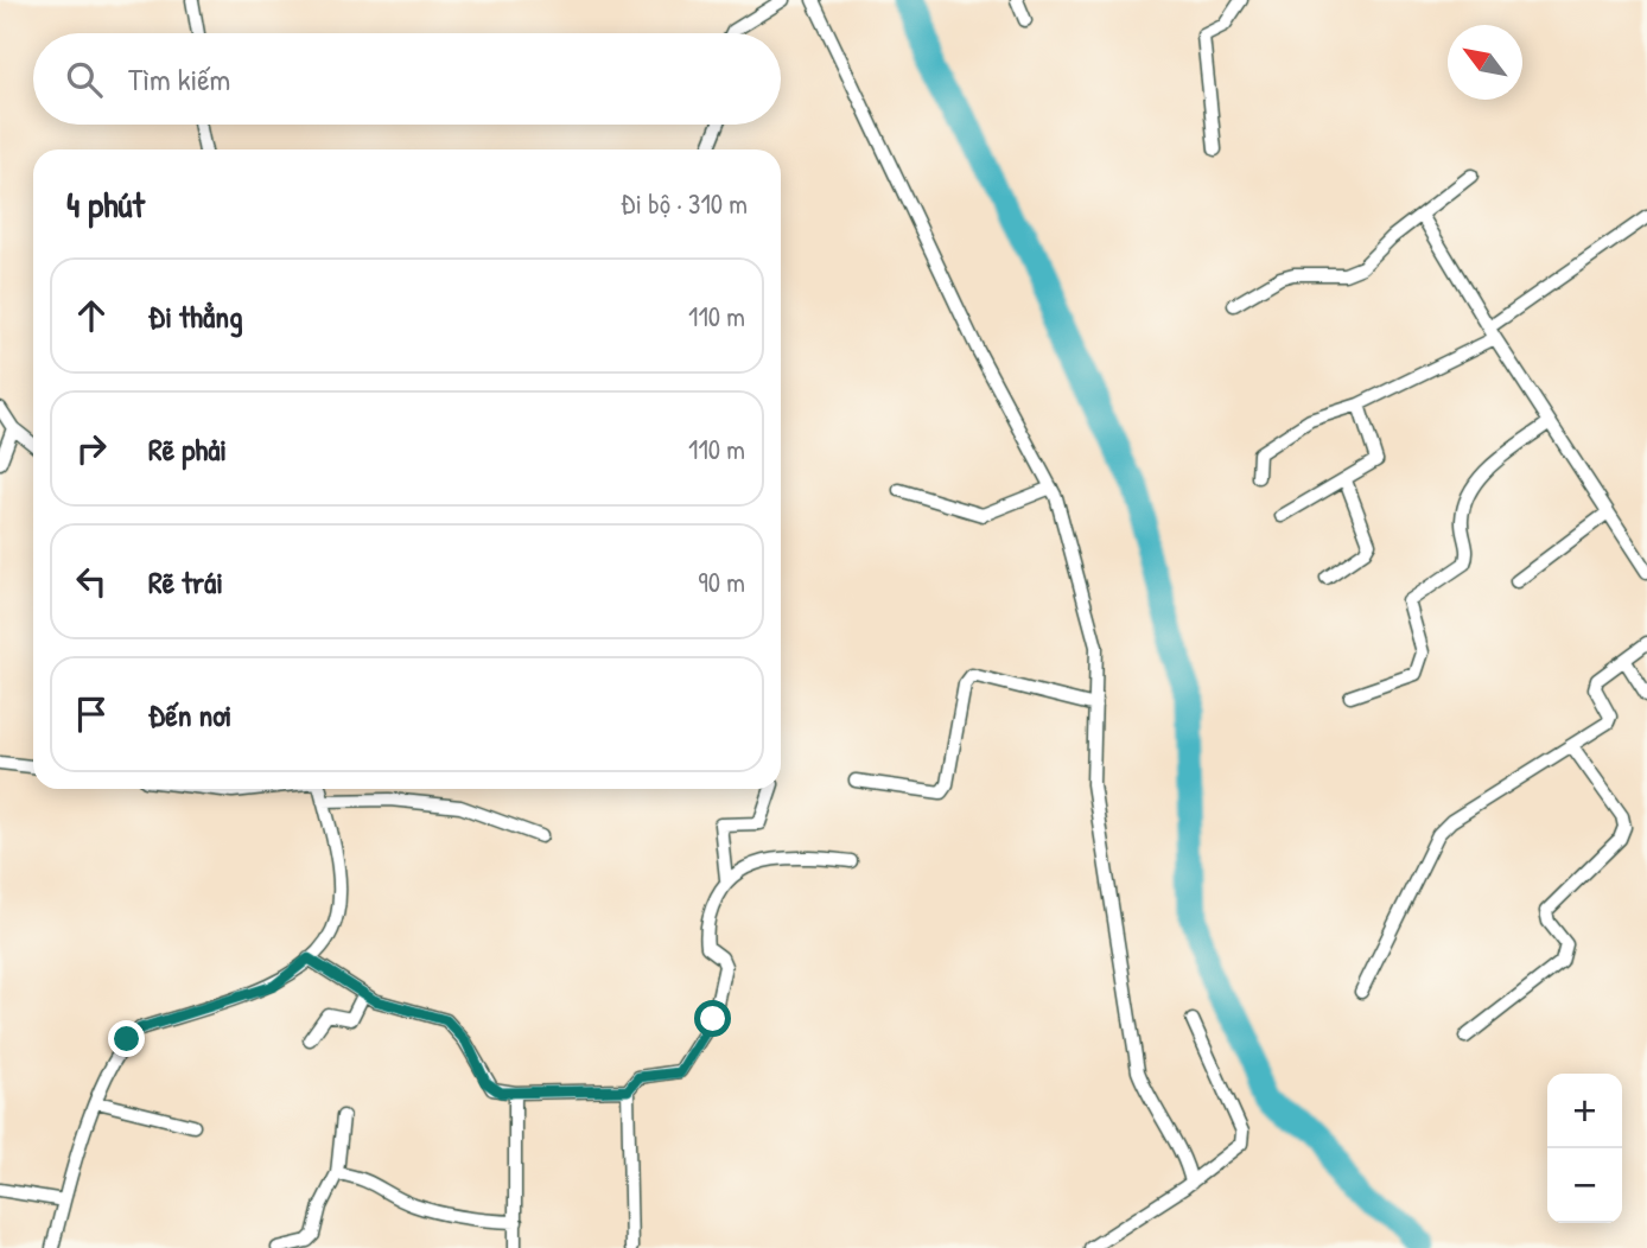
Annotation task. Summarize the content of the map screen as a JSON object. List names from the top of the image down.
{
  "north": "top left",
  "page": {
    "search": "Tìm kiếm",
    "heading": ["4 phút", "Đi bộ · 310 m"],
    "list": [
      ["Đi thẳng", "110 m"],
      ["Rẽ phải", "110 m"],
      ["Rẽ trái", "90 m"],
      "Đến nơi"
    ],
    "map_buttons": ["+", "−"]
  }
}
